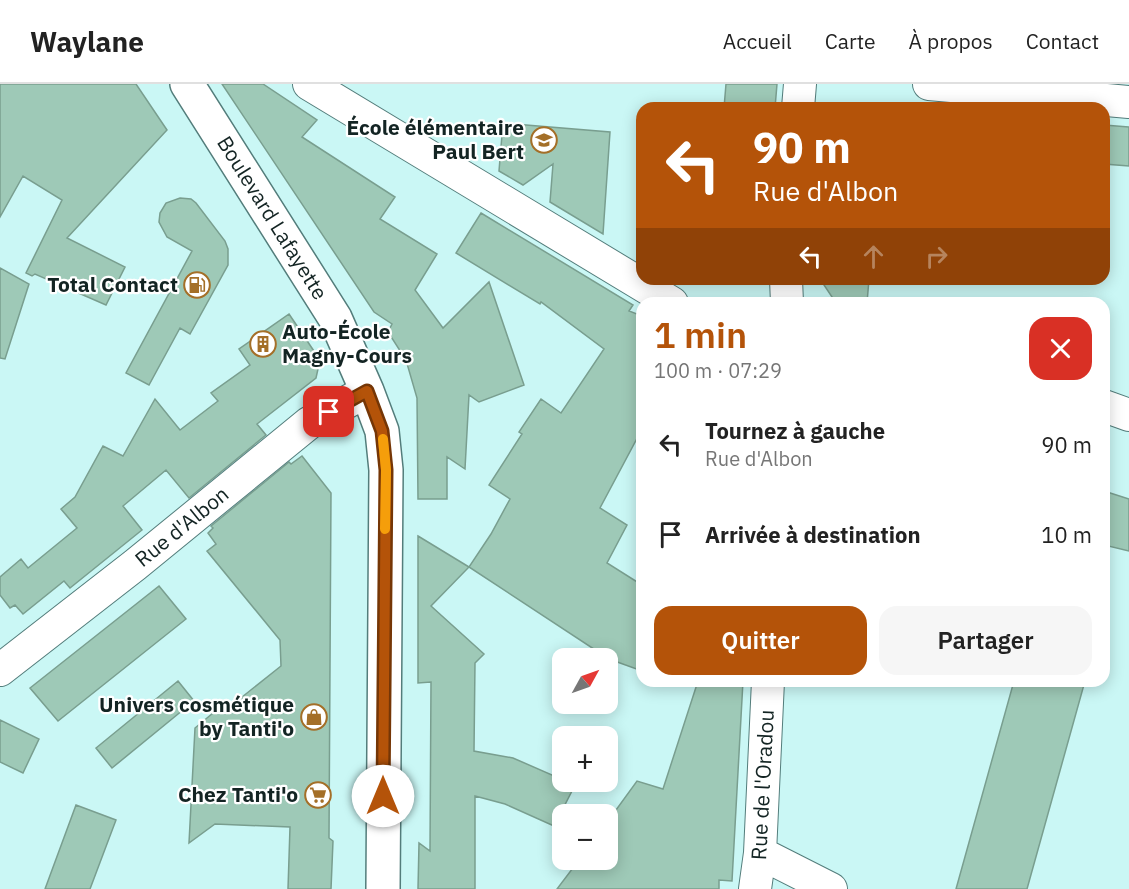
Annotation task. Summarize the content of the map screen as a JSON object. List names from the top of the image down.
{
  "streets": {
    "main road": ["Boulevard Lafayette"],
    "street": ["Rue d'Albon", "Rue de l'Oradou"]
  },
  "crossings": [
    ["Boulevard Lafayette", "Rue d'Albon"]
  ],
  "places": {
    "school or university": ["École élémentaire Paul Bert"],
    "fuel station": ["Total Contact"],
    "building": ["Auto-École Magny-Cours"],
    "shop": ["Univers cosmétique by Tanti'o"],
    "supermarket": ["Chez Tanti'o"]
  },
  "north": "top right",
  "page": {
    "header": "Waylane",
    "nav": [
      "Accueil",
      "Carte",
      "À propos",
      "Contact"
    ],
    "turn": ["90 m", "Rue d'Albon"],
    "heading": ["1 min", "100 m · 07:29"],
    "list": [
      {
        "name": "Tournez à gauche",
        "note": "Rue d'Albon",
        "value": "90 m"
      },
      {
        "name": "Arrivée à destination",
        "value": "10 m"
      }
    ],
    "buttons": ["Quitter", "Partager"],
    "map_buttons": ["+", "−"]
  }
}
